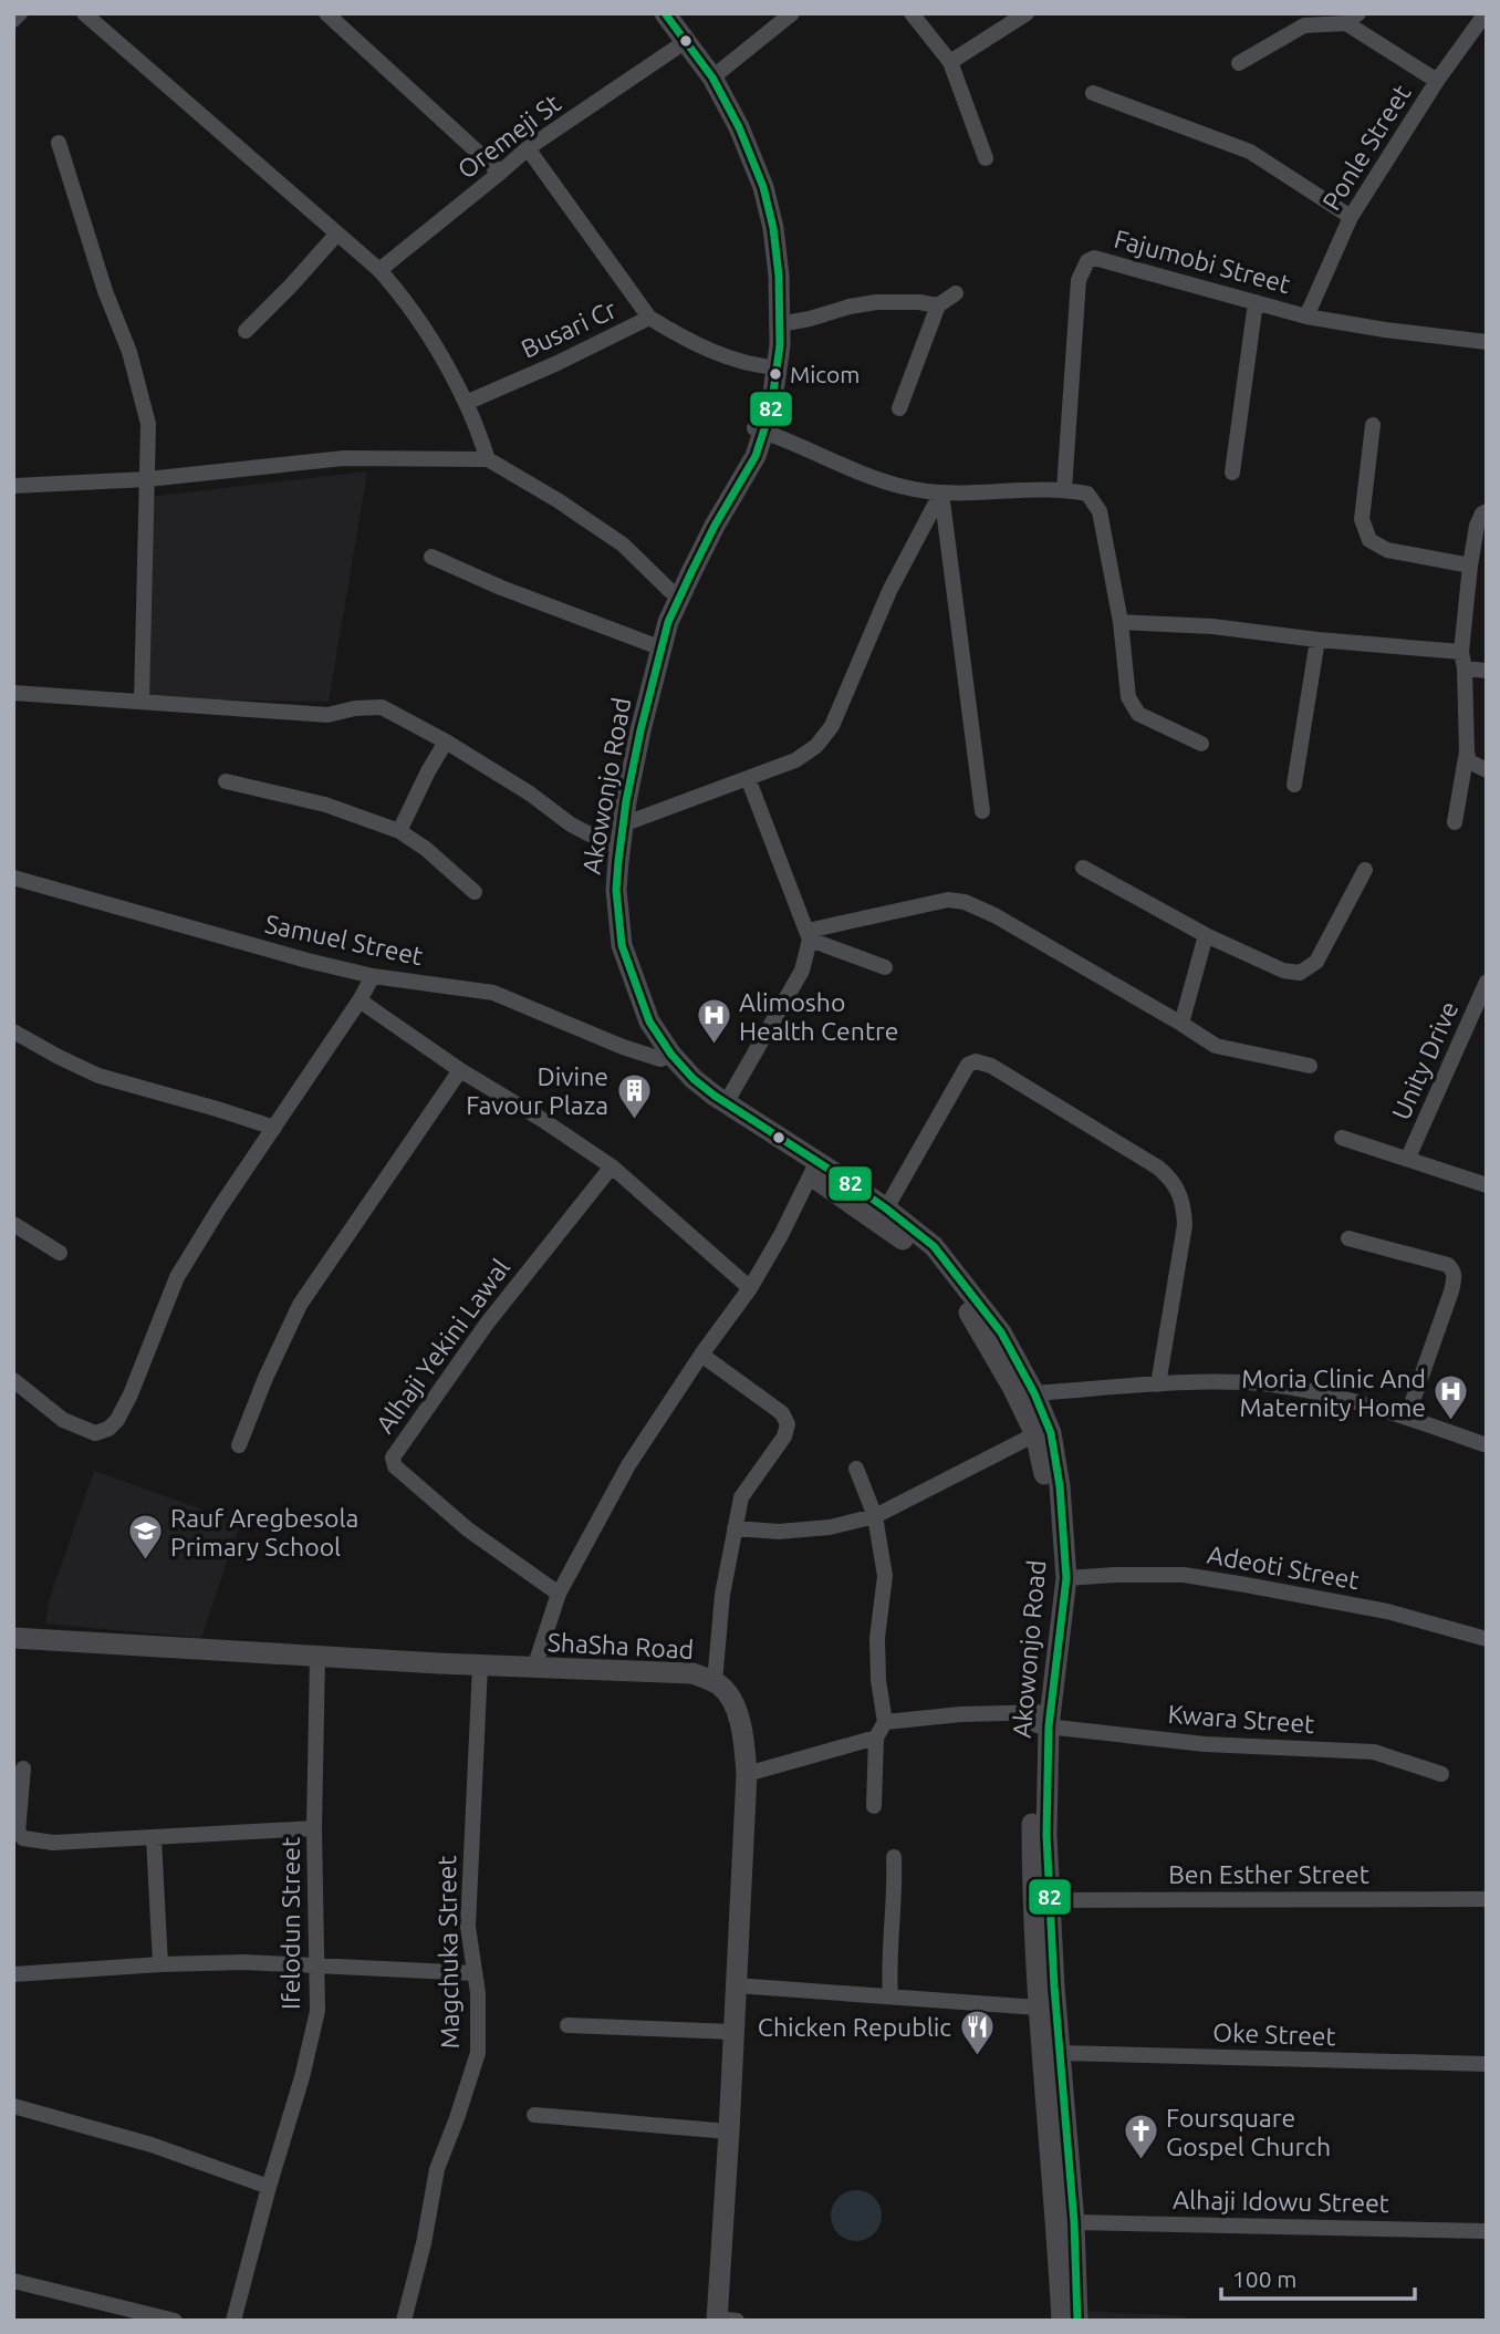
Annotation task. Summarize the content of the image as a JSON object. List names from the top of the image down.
{
  "streets": {
    "main road": ["Akowonjo Road", "ShaSha Road"],
    "street": [
      "Oremeji St",
      "Ponle Street",
      "Fajumobi Street",
      "Busari Cr",
      "Samuel Street",
      "Unity Drive",
      "Alhaji Yekini Lawal",
      "Adeoti Street",
      "Kwara Street",
      "Ben Esther Street",
      "Ifelodun Street",
      "Magchuka Street",
      "Oke Street",
      "Alhaji Idowu Street"
    ]
  },
  "crossings": [
    ["Oremeji St", "Akowonjo Road"],
    ["Ponle Street", "Fajumobi Street"],
    ["Busari Cr", "Akowonjo Road"],
    ["Akowonjo Road", "Samuel Street"],
    ["Akowonjo Road", "Adeoti Street"],
    ["Akowonjo Road", "Kwara Street"],
    ["Akowonjo Road", "Ben Esther Street"],
    ["Akowonjo Road", "Oke Street"],
    ["Akowonjo Road", "Alhaji Idowu Street"],
    ["ShaSha Road", "Ifelodun Street"],
    ["ShaSha Road", "Magchuka Street"]
  ],
  "places": {
    "other": ["Micom"],
    "hospital": ["Alimosho Health Centre", "Moria Clinic And Maternity Home"],
    "building": ["Divine Favour Plaza"],
    "school or university": ["Rauf Aregbesola Primary School"],
    "restaurant": ["Chicken Republic"],
    "church": ["Foursquare Gospel Church"]
  },
  "lines": ["transit line 82"],
  "scale_bar": "100 m"
}
